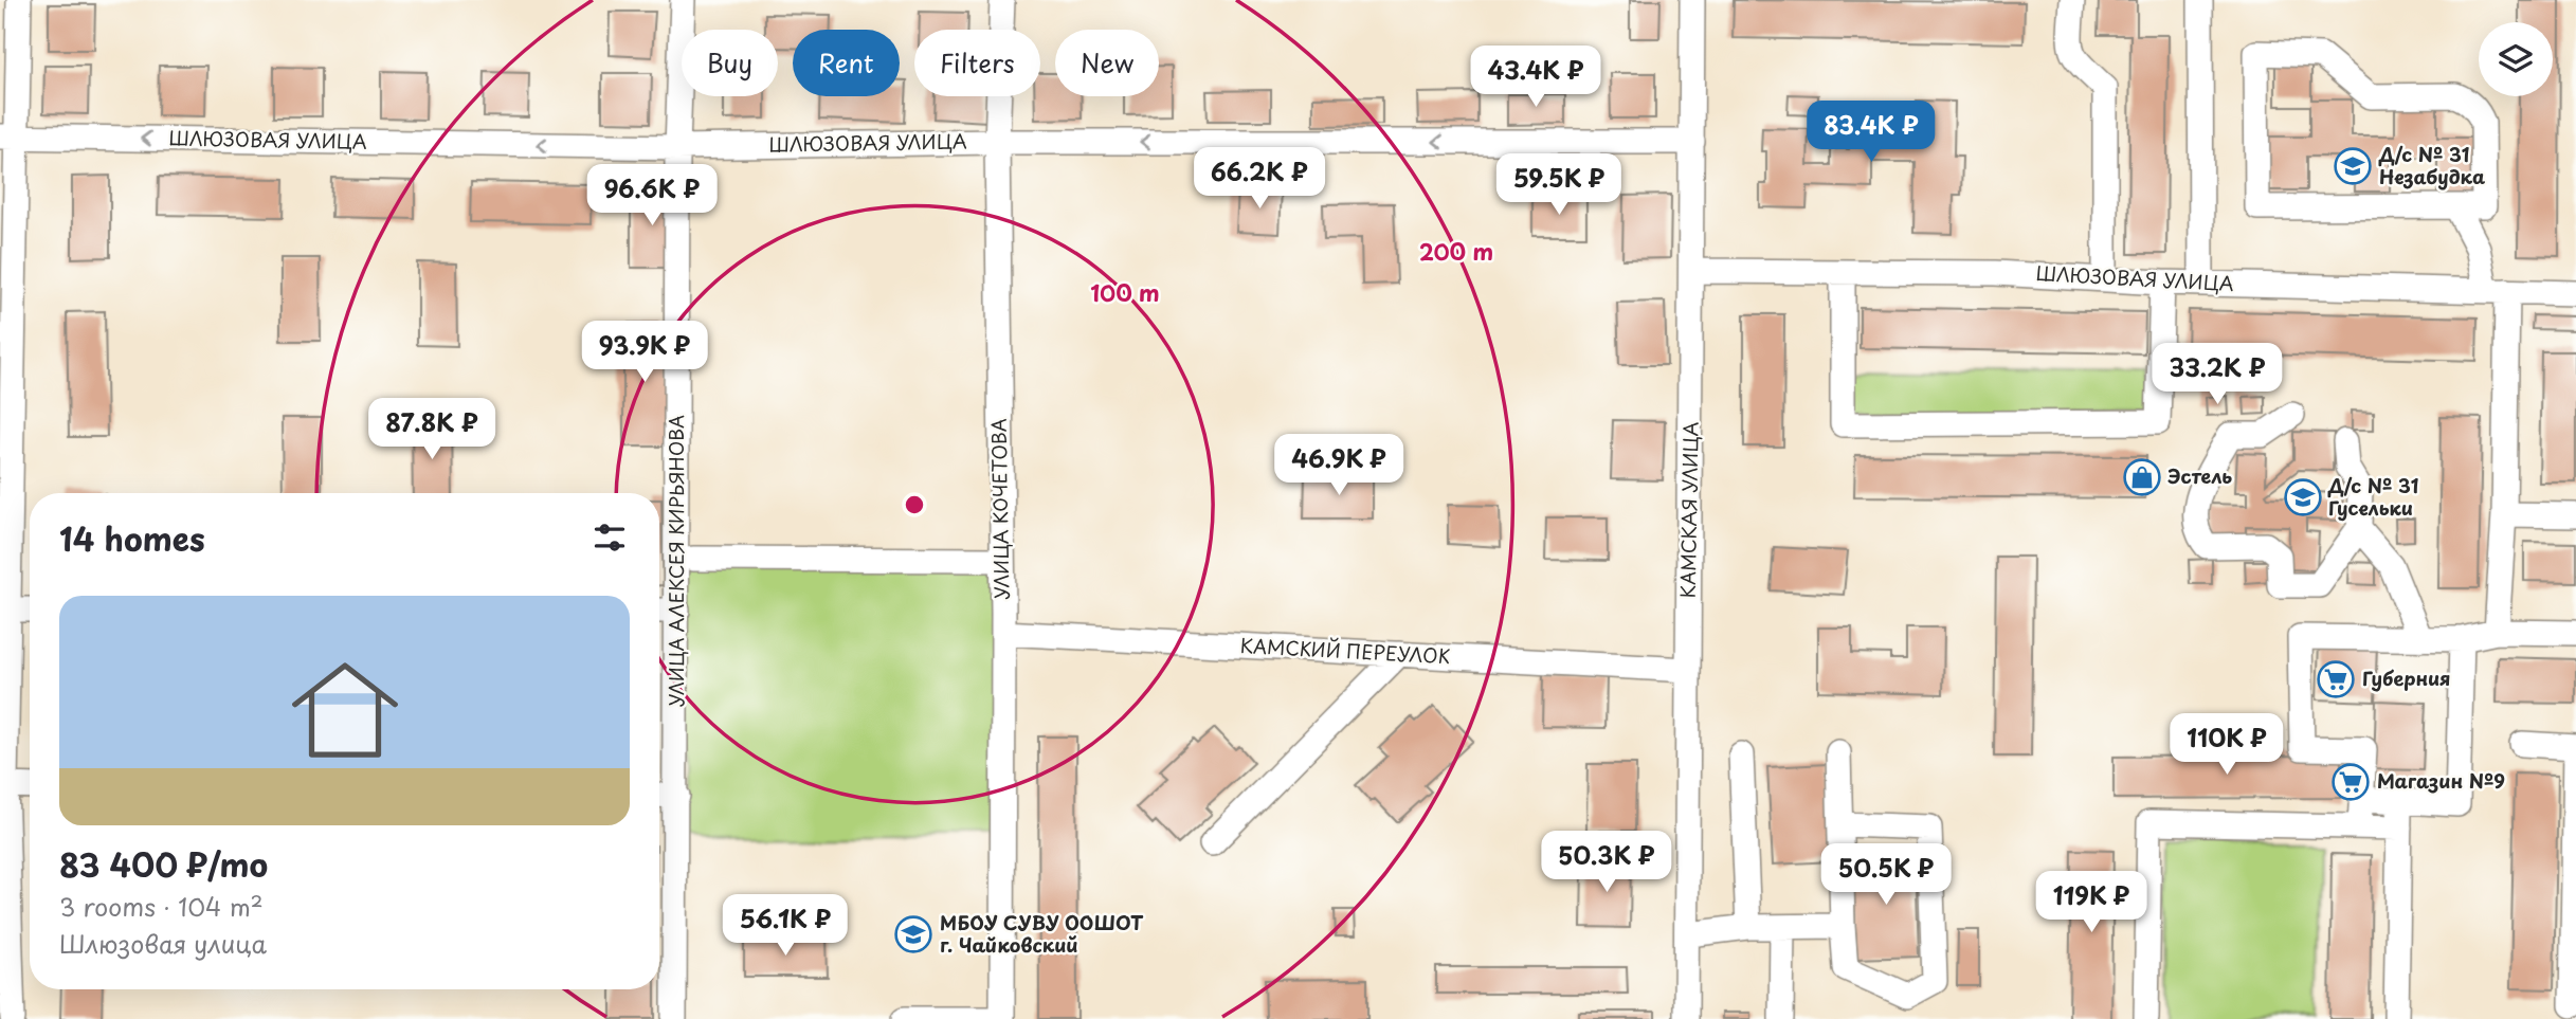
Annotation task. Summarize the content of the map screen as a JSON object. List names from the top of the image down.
{
  "streets": {
    "street": [
      "ШЛЮЗОВАЯ УЛИЦА",
      "УЛИЦА КОЧЕТОВА",
      "КАМСКАЯ УЛИЦА",
      "УЛИЦА АЛЕКСЕЯ КИРЬЯНОВА",
      "КАМСКИЙ ПЕРЕУЛОК"
    ]
  },
  "crossings": [
    ["ШЛЮЗОВАЯ УЛИЦА", "УЛИЦА КОЧЕТОВА"],
    ["ШЛЮЗОВАЯ УЛИЦА", "КАМСКАЯ УЛИЦА"],
    ["ШЛЮЗОВАЯ УЛИЦА", "УЛИЦА АЛЕКСЕЯ КИРЬЯНОВА"],
    ["УЛИЦА КОЧЕТОВА", "КАМСКИЙ ПЕРЕУЛОК"],
    ["КАМСКАЯ УЛИЦА", "КАМСКИЙ ПЕРЕУЛОК"]
  ],
  "one_way": ["ШЛЮЗОВАЯ УЛИЦА"],
  "places": {
    "school or university": ["Д/с № 31 Незабудка", "Д/с № 31 Гусельки", "МБОУ СУВУ ООШОТ г. Чайковский"],
    "shop": ["Эстель"],
    "supermarket": ["Губерния", "Магазин №9"]
  },
  "page": {
    "chip": [
      "Buy",
      "Rent",
      "Filters",
      "New"
    ],
    "price": [
      "43.4K ₽",
      "83.4K ₽",
      "66.2K ₽",
      "59.5K ₽",
      "96.6K ₽",
      "93.9K ₽",
      "33.2K ₽",
      "87.8K ₽",
      "46.9K ₽",
      "110K ₽",
      "50.3K ₽",
      "50.5K ₽",
      "119K ₽",
      "56.1K ₽"
    ],
    "heading": "14 homes",
    "list": [
      {
        "name": "83 400 ₽/mo",
        "note": "3 rooms · 104 m² · Шлюзовая улица"
      }
    ]
  },
  "rings": ["200 m", "100 m"]
}
